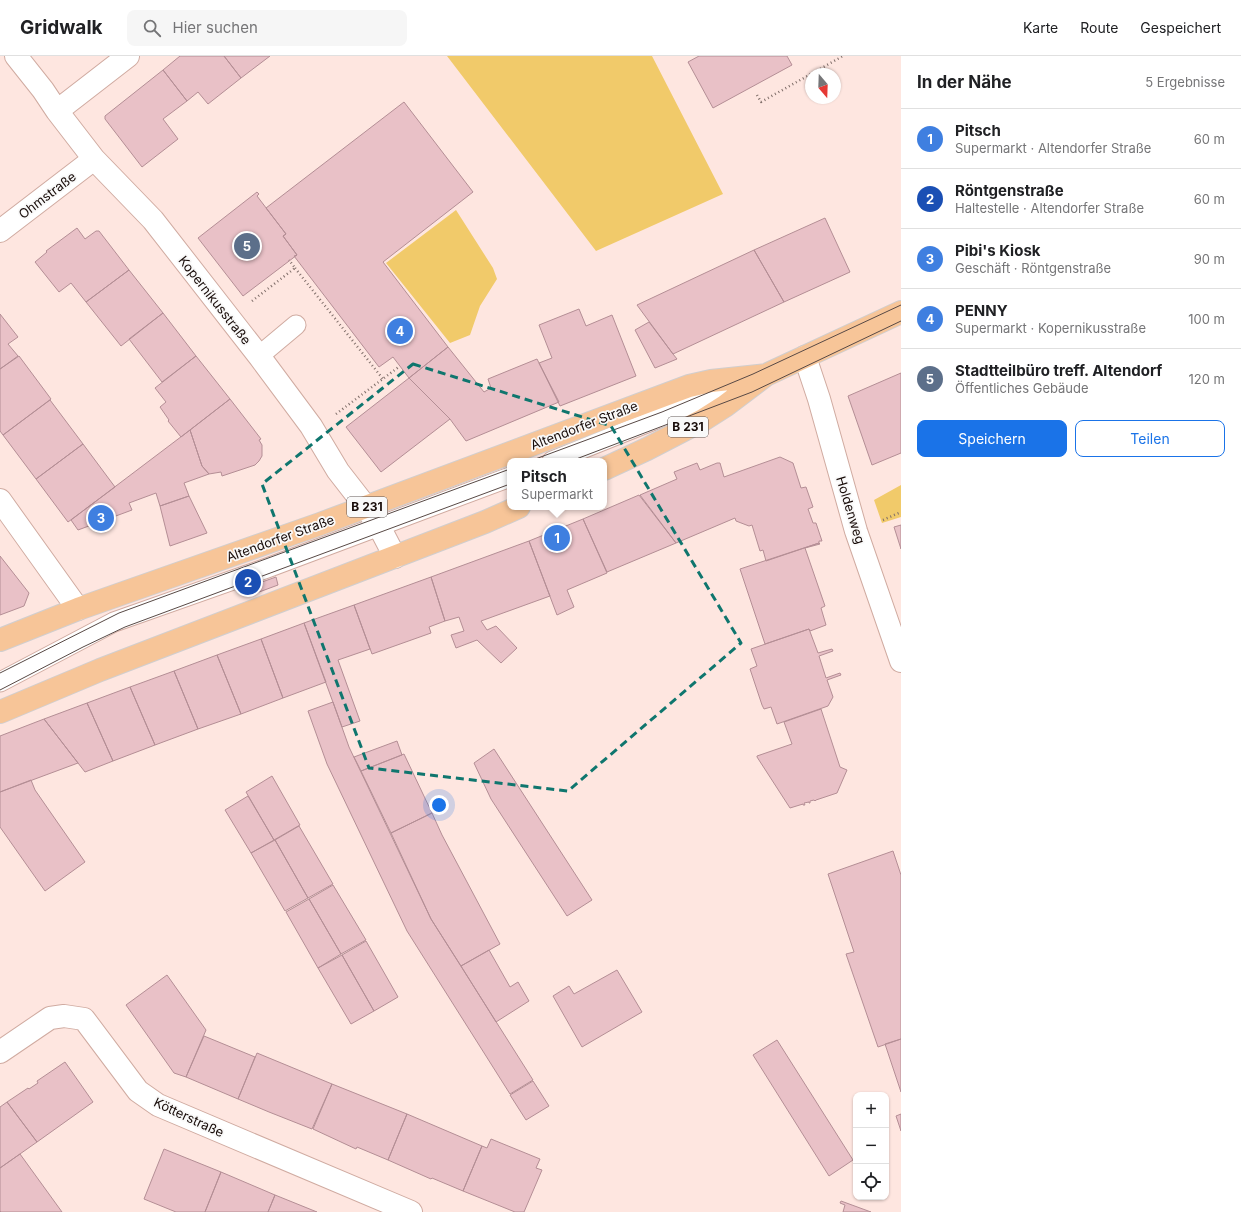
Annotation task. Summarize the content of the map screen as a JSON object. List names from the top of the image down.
{
  "streets": {
    "main road": ["Altendorfer Straße", "B 231"],
    "street": [
      "Ohmstraße",
      "Kopernikusstraße",
      "Holdenweg",
      "Kötterstraße"
    ]
  },
  "crossings": [
    ["Ohmstraße", "Kopernikusstraße"],
    ["Kopernikusstraße", "Altendorfer Straße"],
    ["Altendorfer Straße", "Holdenweg"]
  ],
  "north": "bottom",
  "page": {
    "header": "Gridwalk",
    "search": "Hier suchen",
    "nav": ["Karte", "Route", "Gespeichert"],
    "heading": ["In der Nähe", "5 Ergebnisse"],
    "list": [
      {
        "mark": "1",
        "name": "Pitsch",
        "note": "Supermarkt · Altendorfer Straße",
        "value": "60 m"
      },
      {
        "mark": "2",
        "name": "Röntgenstraße",
        "note": "Haltestelle · Altendorfer Straße",
        "value": "60 m"
      },
      {
        "mark": "3",
        "name": "Pibi's Kiosk",
        "note": "Geschäft · Röntgenstraße",
        "value": "90 m"
      },
      {
        "mark": "4",
        "name": "PENNY",
        "note": "Supermarkt · Kopernikusstraße",
        "value": "100 m"
      },
      {
        "mark": "5",
        "name": "Stadtteilbüro treff. Altendorf",
        "note": "Öffentliches Gebäude",
        "value": "120 m"
      }
    ],
    "pins": [
      "5",
      "4",
      "3",
      "1",
      "2"
    ],
    "buttons": ["Speichern", "Teilen"],
    "popup": ["Pitsch", "Supermarkt"],
    "map_buttons": ["+", "−"]
  }
}
